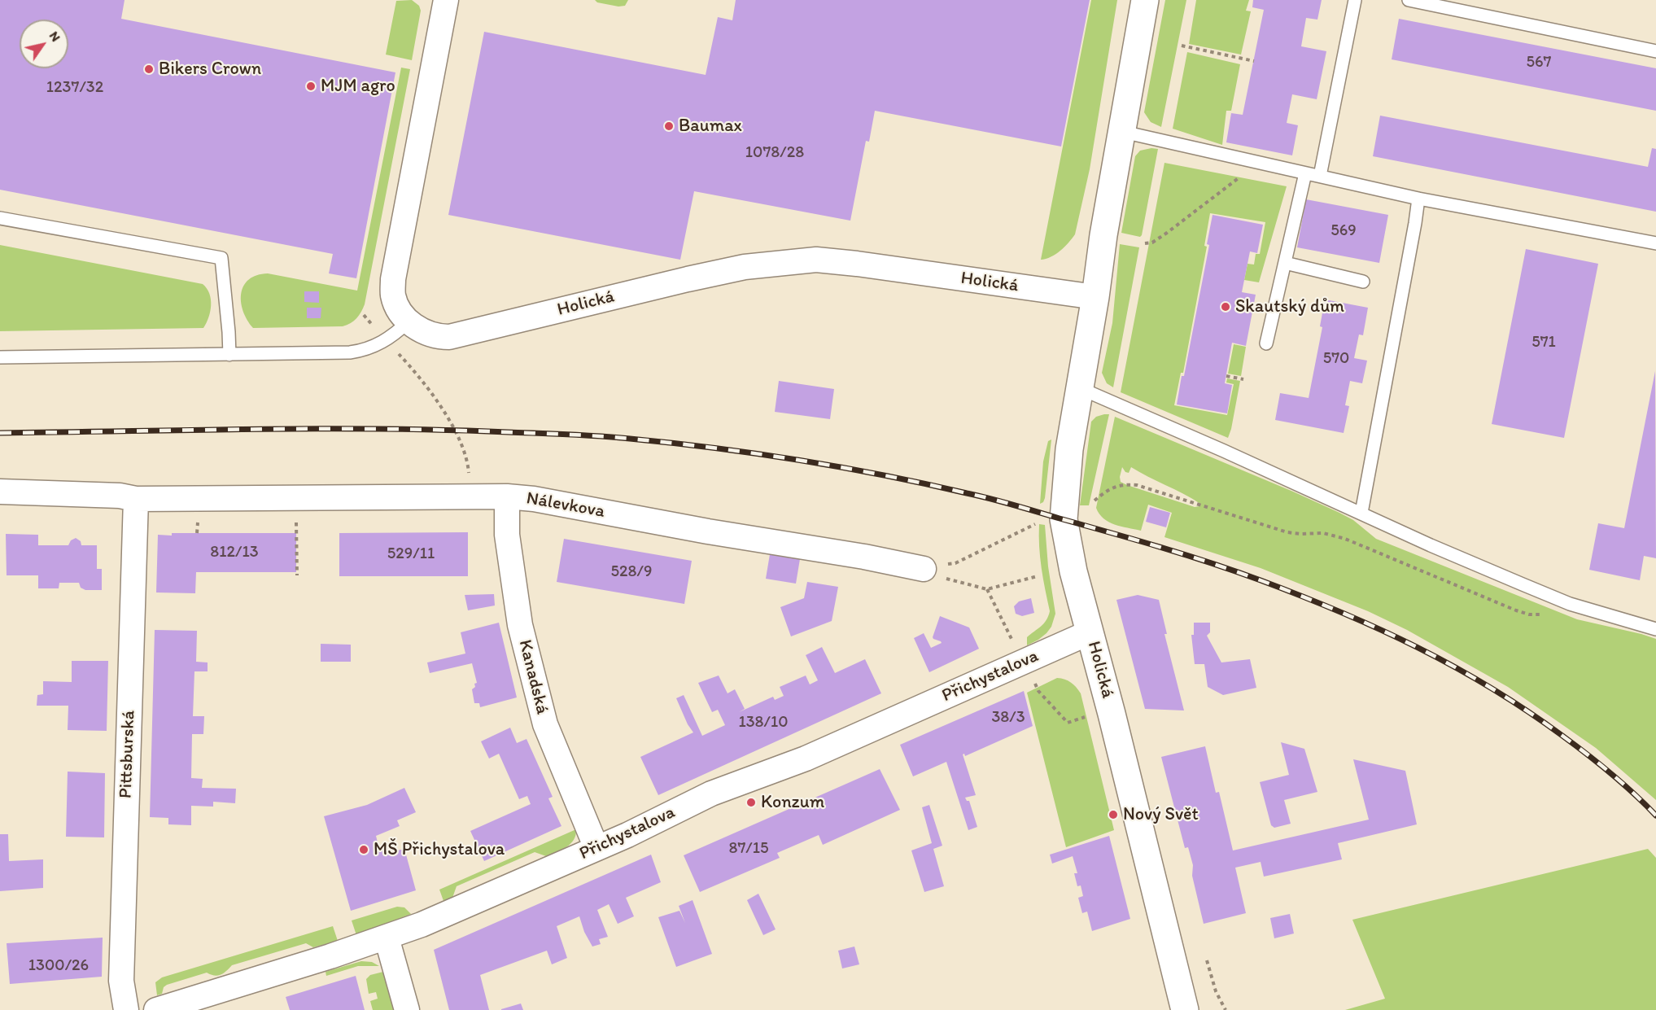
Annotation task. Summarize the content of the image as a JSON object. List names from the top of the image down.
{
  "streets": {
    "street": [
      "Holická",
      "Nálevkova",
      "Přichystalova",
      "Kanadská",
      "Pittsburská"
    ]
  },
  "crossings": [
    ["Holická", "Přichystalova"],
    ["Nálevkova", "Kanadská"],
    ["Nálevkova", "Pittsburská"],
    ["Přichystalova", "Kanadská"]
  ],
  "places": [
    "Bikers Crown",
    "MJM agro",
    "Baumax",
    "Skautský dům",
    "Konzum",
    "Nový Svět",
    "MŠ Přichystalova"
  ],
  "house_numbers": [
    "567",
    "1237/32",
    "1078/28",
    "569",
    "571",
    "570",
    "812/13",
    "529/11",
    "528/9",
    "38/3",
    "138/10",
    "87/15",
    "1300/26"
  ],
  "north": "top right"
}
